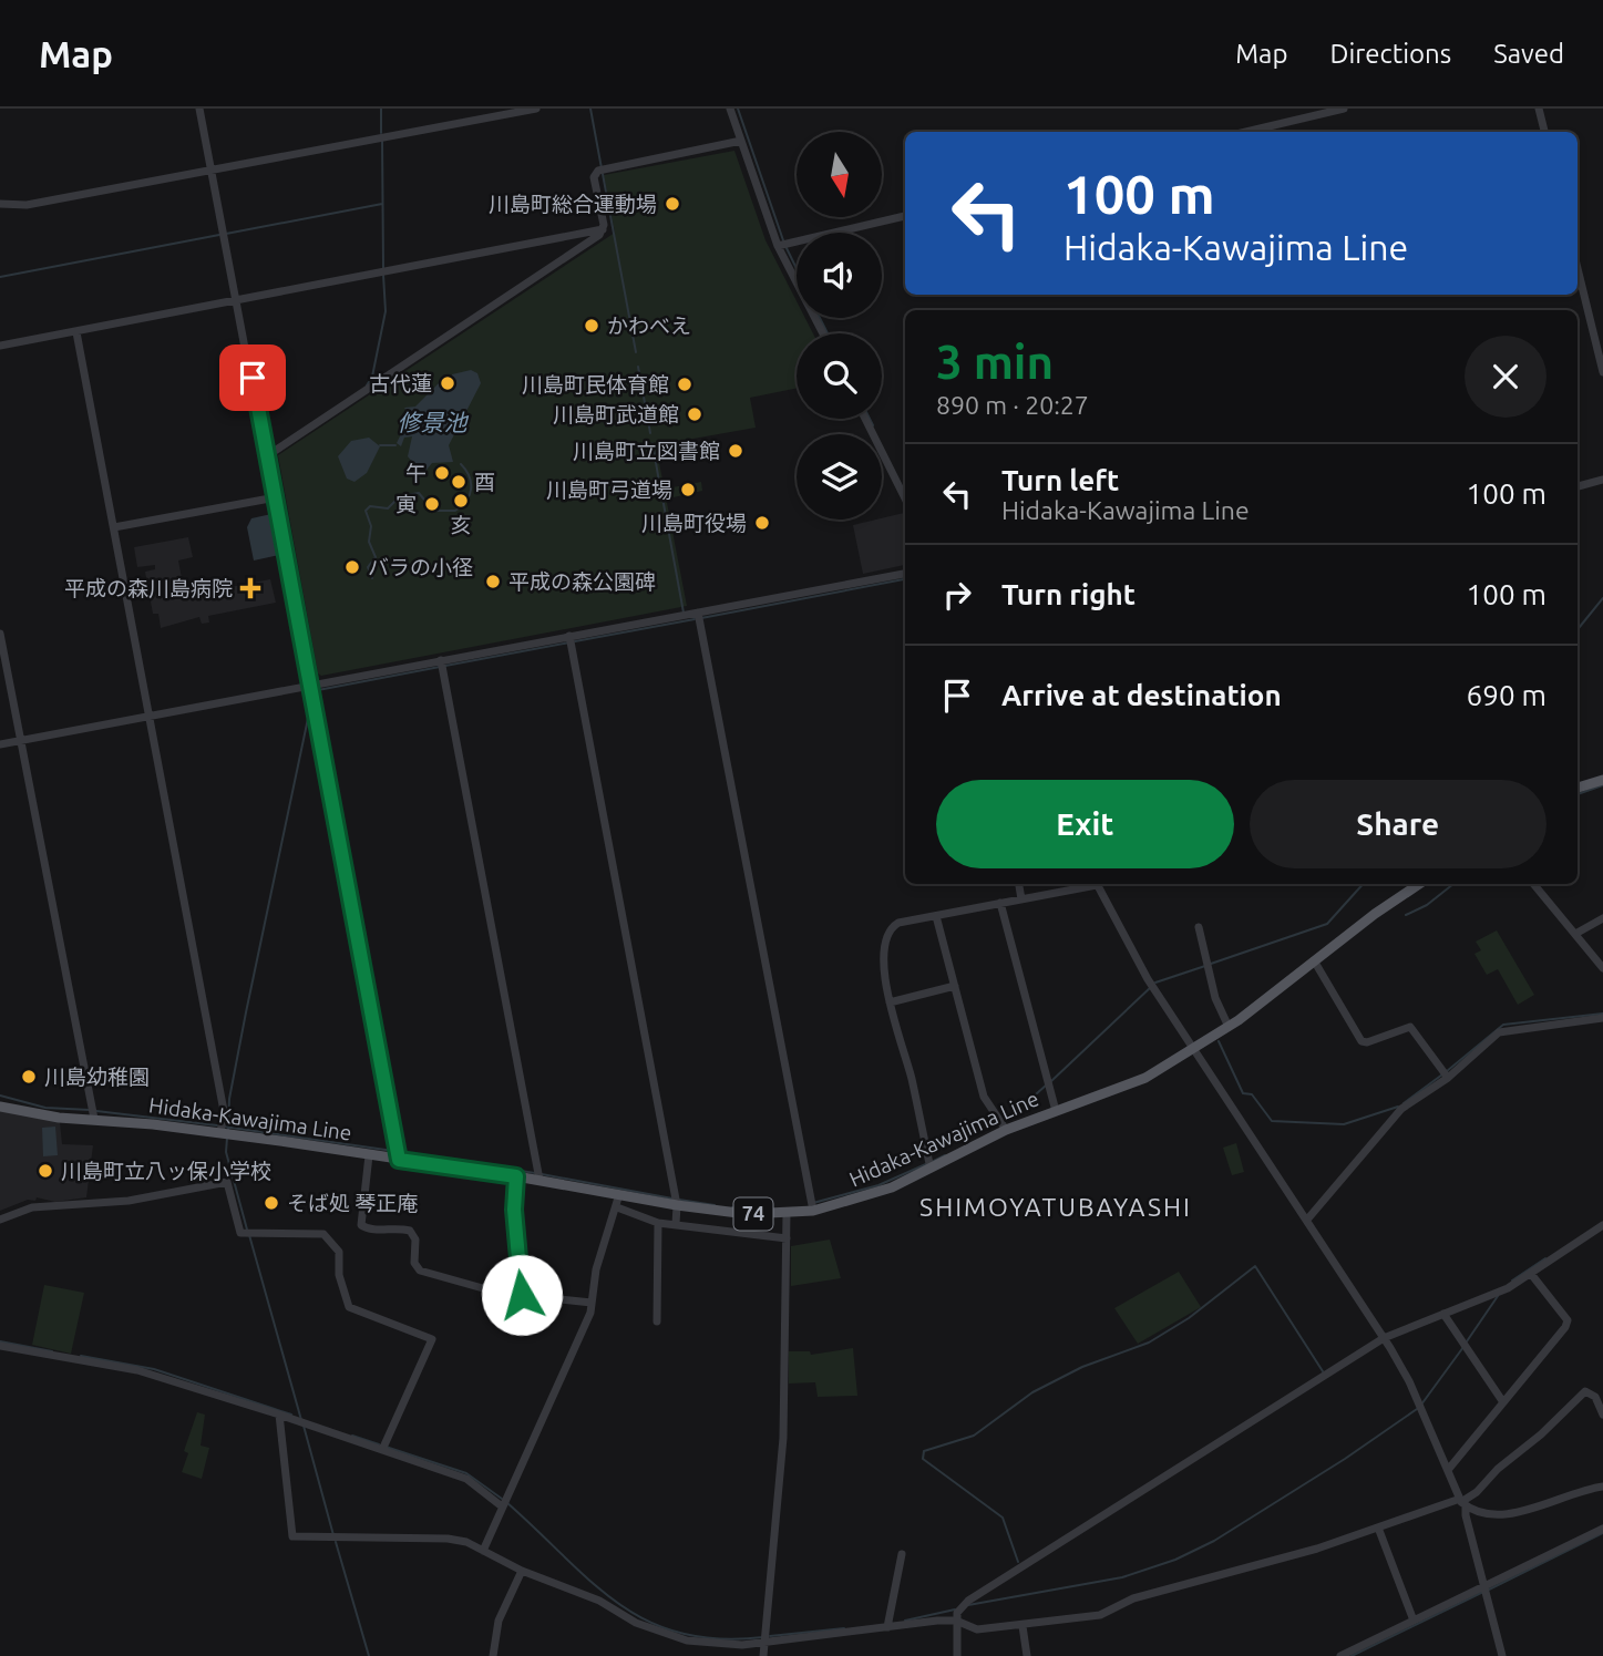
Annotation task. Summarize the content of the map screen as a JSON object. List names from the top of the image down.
{
  "streets": {
    "main road": ["Hidaka-Kawajima Line", "74"]
  },
  "districts": ["SHIMOYATUBAYASHI"],
  "water": ["修景池"],
  "places": {
    "other": [
      "川島町総合運動場",
      "かわべえ",
      "古代蓮",
      "川島町民体育館",
      "川島町武道館",
      "川島町立図書館",
      "午",
      "酉",
      "川島町弓道場",
      "亥",
      "寅",
      "川島町役場",
      "バラの小径",
      "平成の森公園碑",
      "川島幼稚園",
      "川島町立八ッ保小学校",
      "そば処 琴正庵"
    ],
    "health": ["平成の森川島病院"]
  },
  "north": "bottom",
  "page": {
    "header": "Map",
    "nav": ["Map", "Directions", "Saved"],
    "turn": ["100 m", "Hidaka-Kawajima Line"],
    "heading": ["3 min", "890 m · 20:27"],
    "list": [
      {
        "name": "Turn left",
        "note": "Hidaka-Kawajima Line",
        "value": "100 m"
      },
      {
        "name": "Turn right",
        "value": "100 m"
      },
      {
        "name": "Arrive at destination",
        "value": "690 m"
      }
    ],
    "buttons": ["Exit", "Share"]
  }
}
